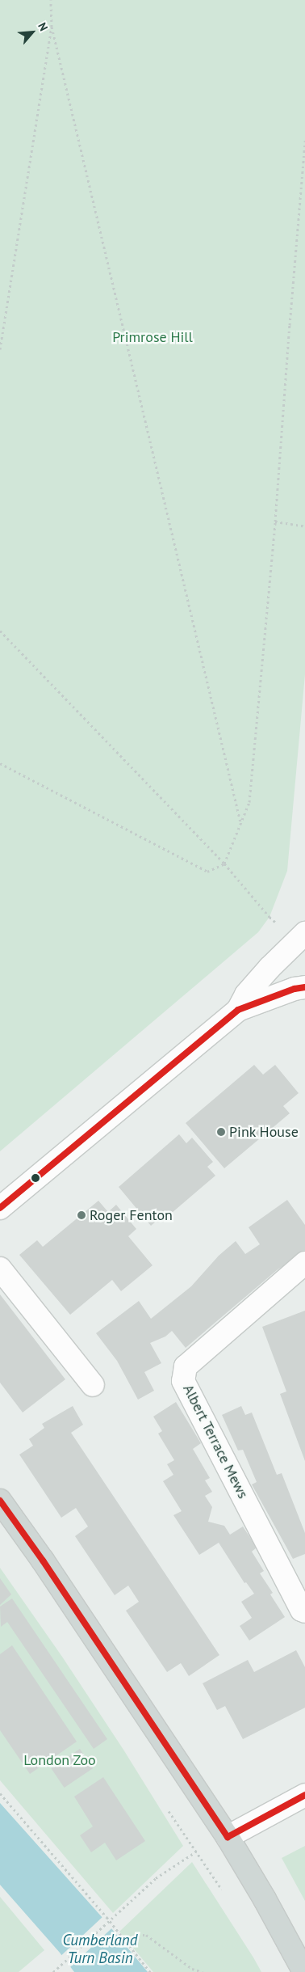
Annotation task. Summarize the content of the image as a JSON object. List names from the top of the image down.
{
  "streets": {
    "street": ["Albert Terrace Mews"]
  },
  "water": ["Cumberland Turn Basin"],
  "parks": ["Primrose Hill", "London Zoo"],
  "places": ["Pink House", "Roger Fenton"],
  "north": "top right"
}
